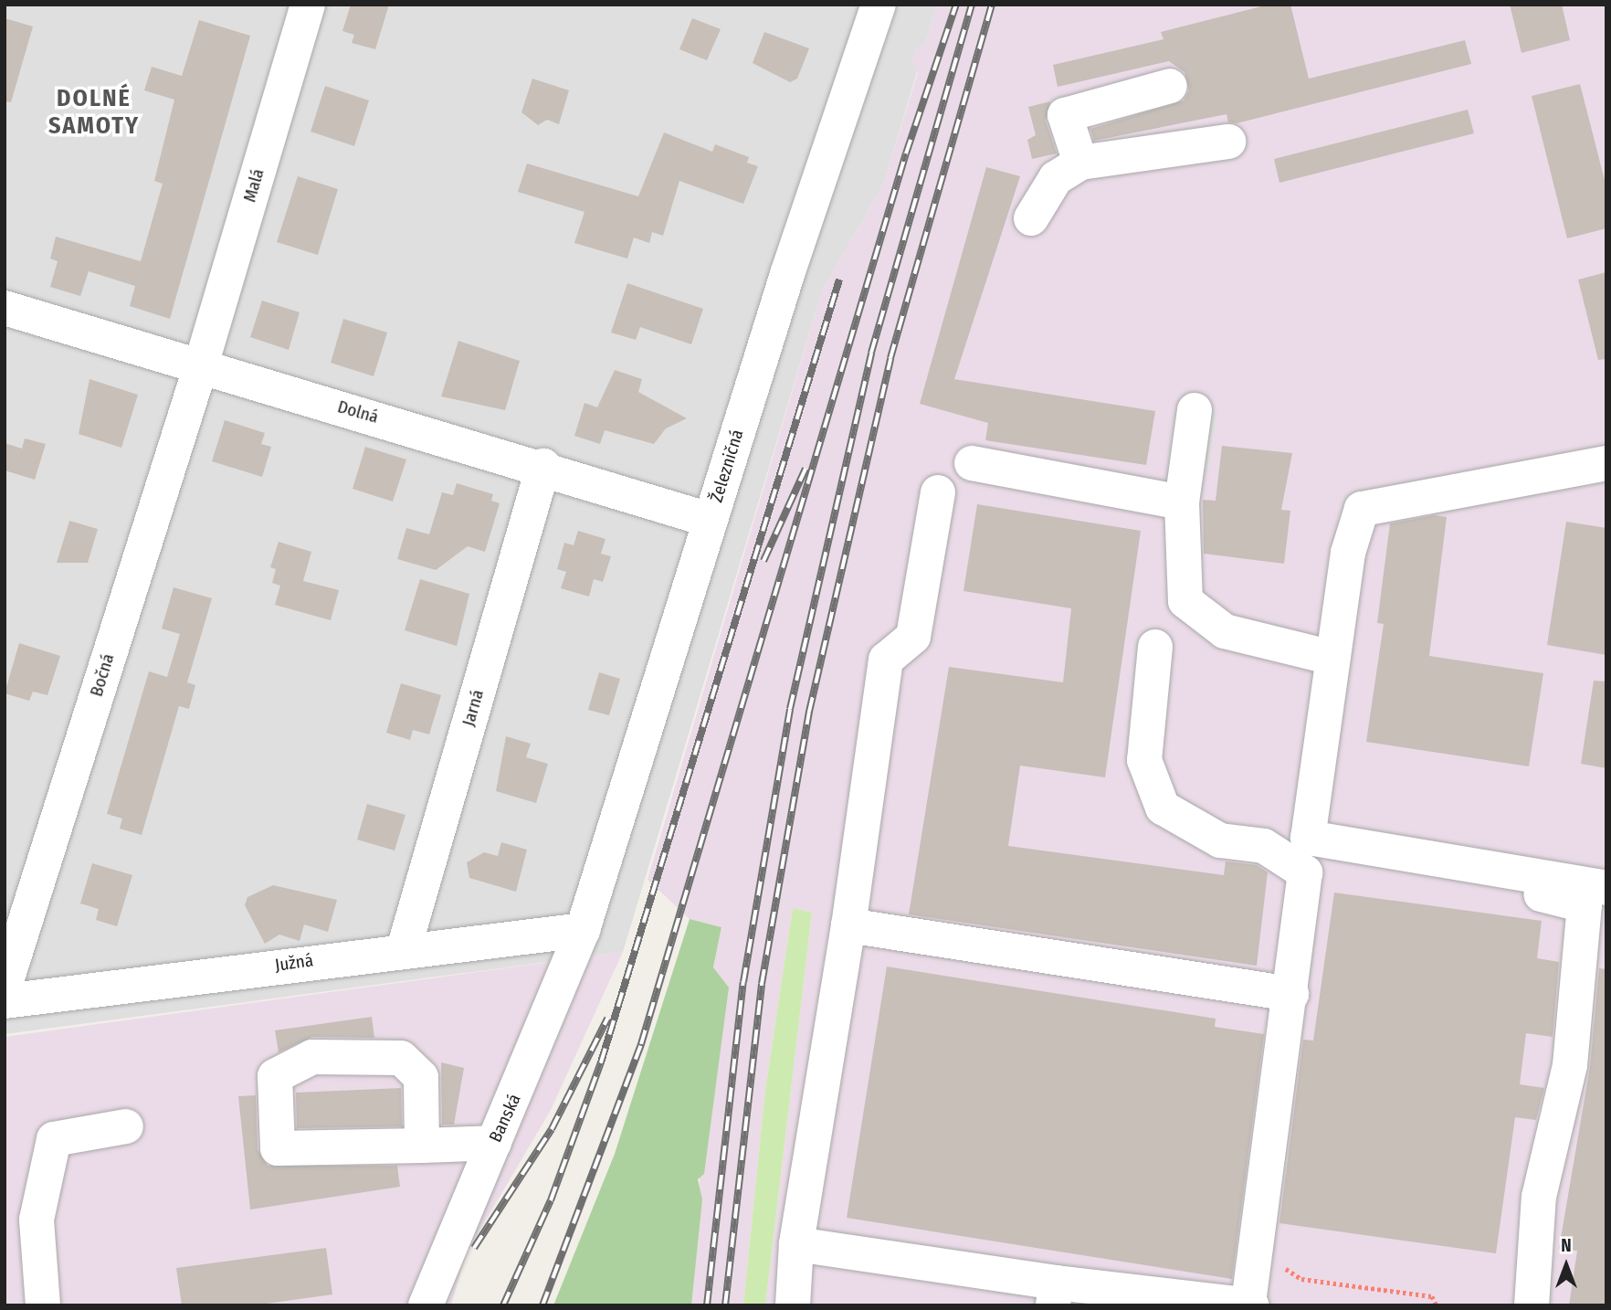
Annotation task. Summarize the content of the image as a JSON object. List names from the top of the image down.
{
  "streets": {
    "street": [
      "Malá",
      "Dolná",
      "Železničná",
      "Bočná",
      "Jarná",
      "Južná",
      "Banská"
    ]
  },
  "crossings": [
    ["Malá", "Dolná"],
    ["Malá", "Bočná"],
    ["Dolná", "Železničná"],
    ["Dolná", "Bočná"],
    ["Dolná", "Jarná"],
    ["Železničná", "Južná"],
    ["Železničná", "Banská"],
    ["Jarná", "Južná"],
    ["Južná", "Banská"]
  ],
  "districts": ["DOLNÉ SAMOTY"],
  "north": "top"
}
